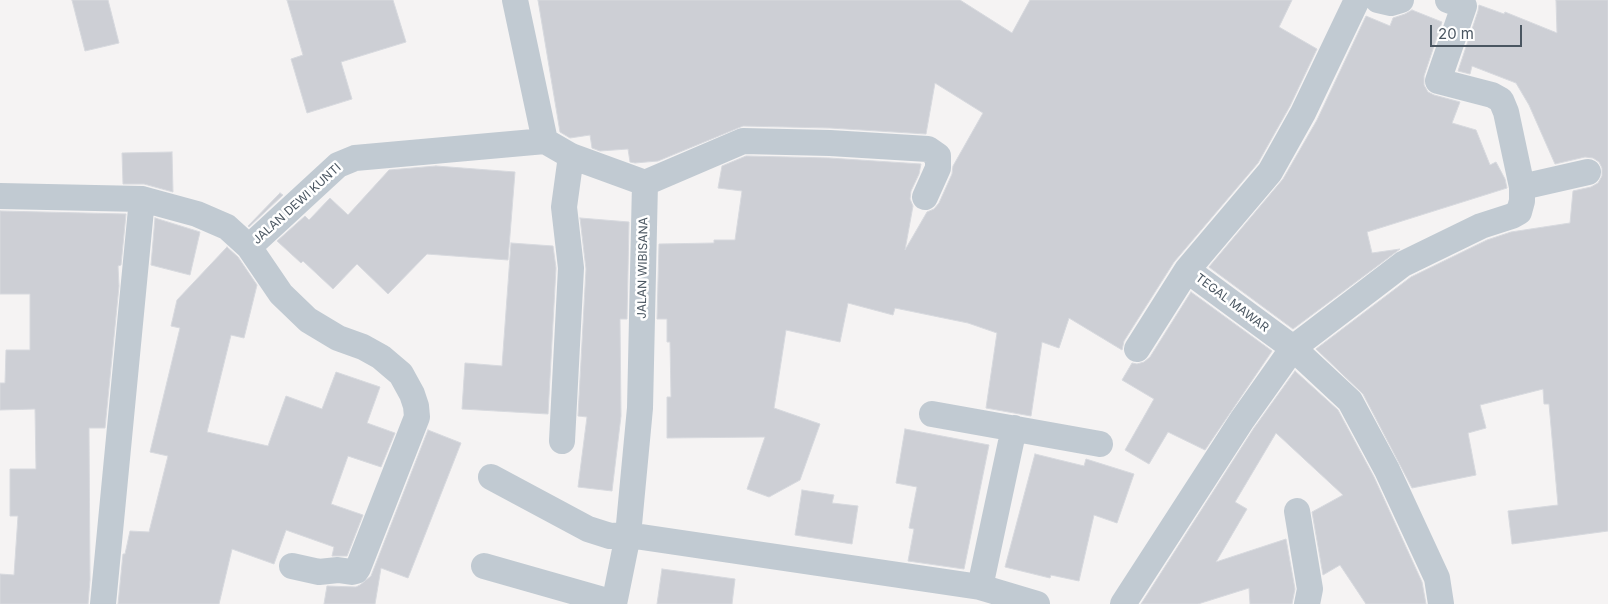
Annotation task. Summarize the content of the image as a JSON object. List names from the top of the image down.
{
  "streets": {
    "street": ["JALAN DEWI KUNTI", "JALAN WIBISANA", "TEGAL MAWAR"]
  },
  "scale_bar": "20 m"
}
